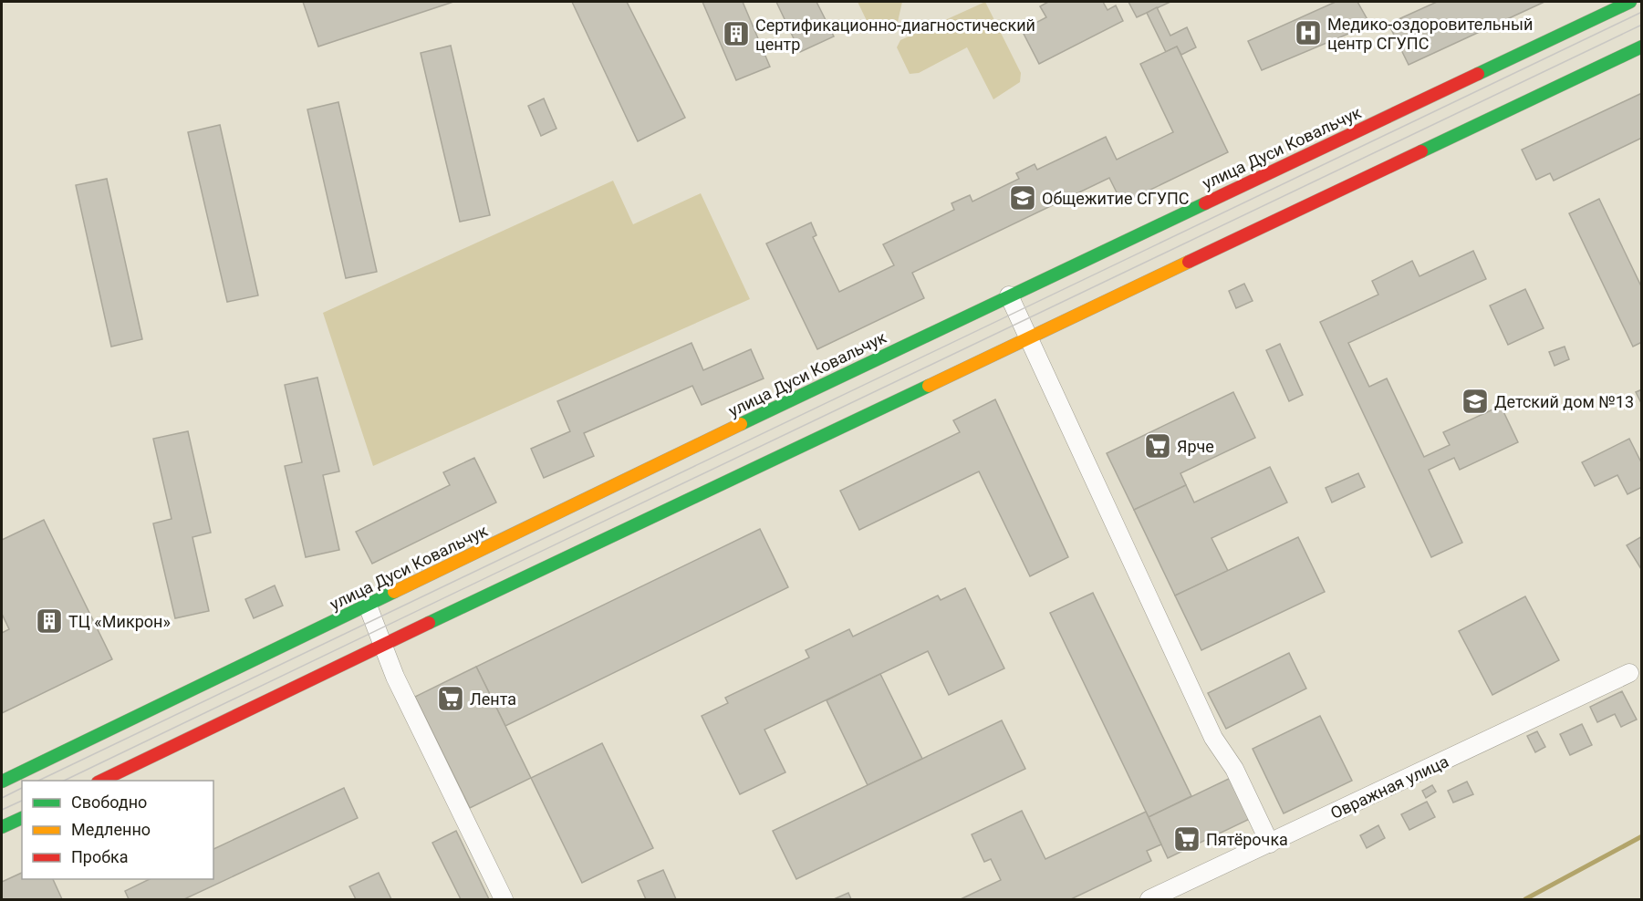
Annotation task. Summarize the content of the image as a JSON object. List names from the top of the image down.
{
  "streets": {
    "main road": ["улица Дуси Ковальчук"],
    "street": ["Овражная улица"]
  },
  "places": {
    "hospital": ["Медико-оздоровительный центр СГУПС"],
    "building": ["Сертификационно-диагностический центр", "ТЦ «Микрон»"],
    "school or university": ["Общежитие СГУПС", "Детский дом №13"],
    "supermarket": ["Ярче", "Лента", "Пятёрочка"]
  },
  "legend": ["Свободно", "Медленно", "Пробка"]
}
